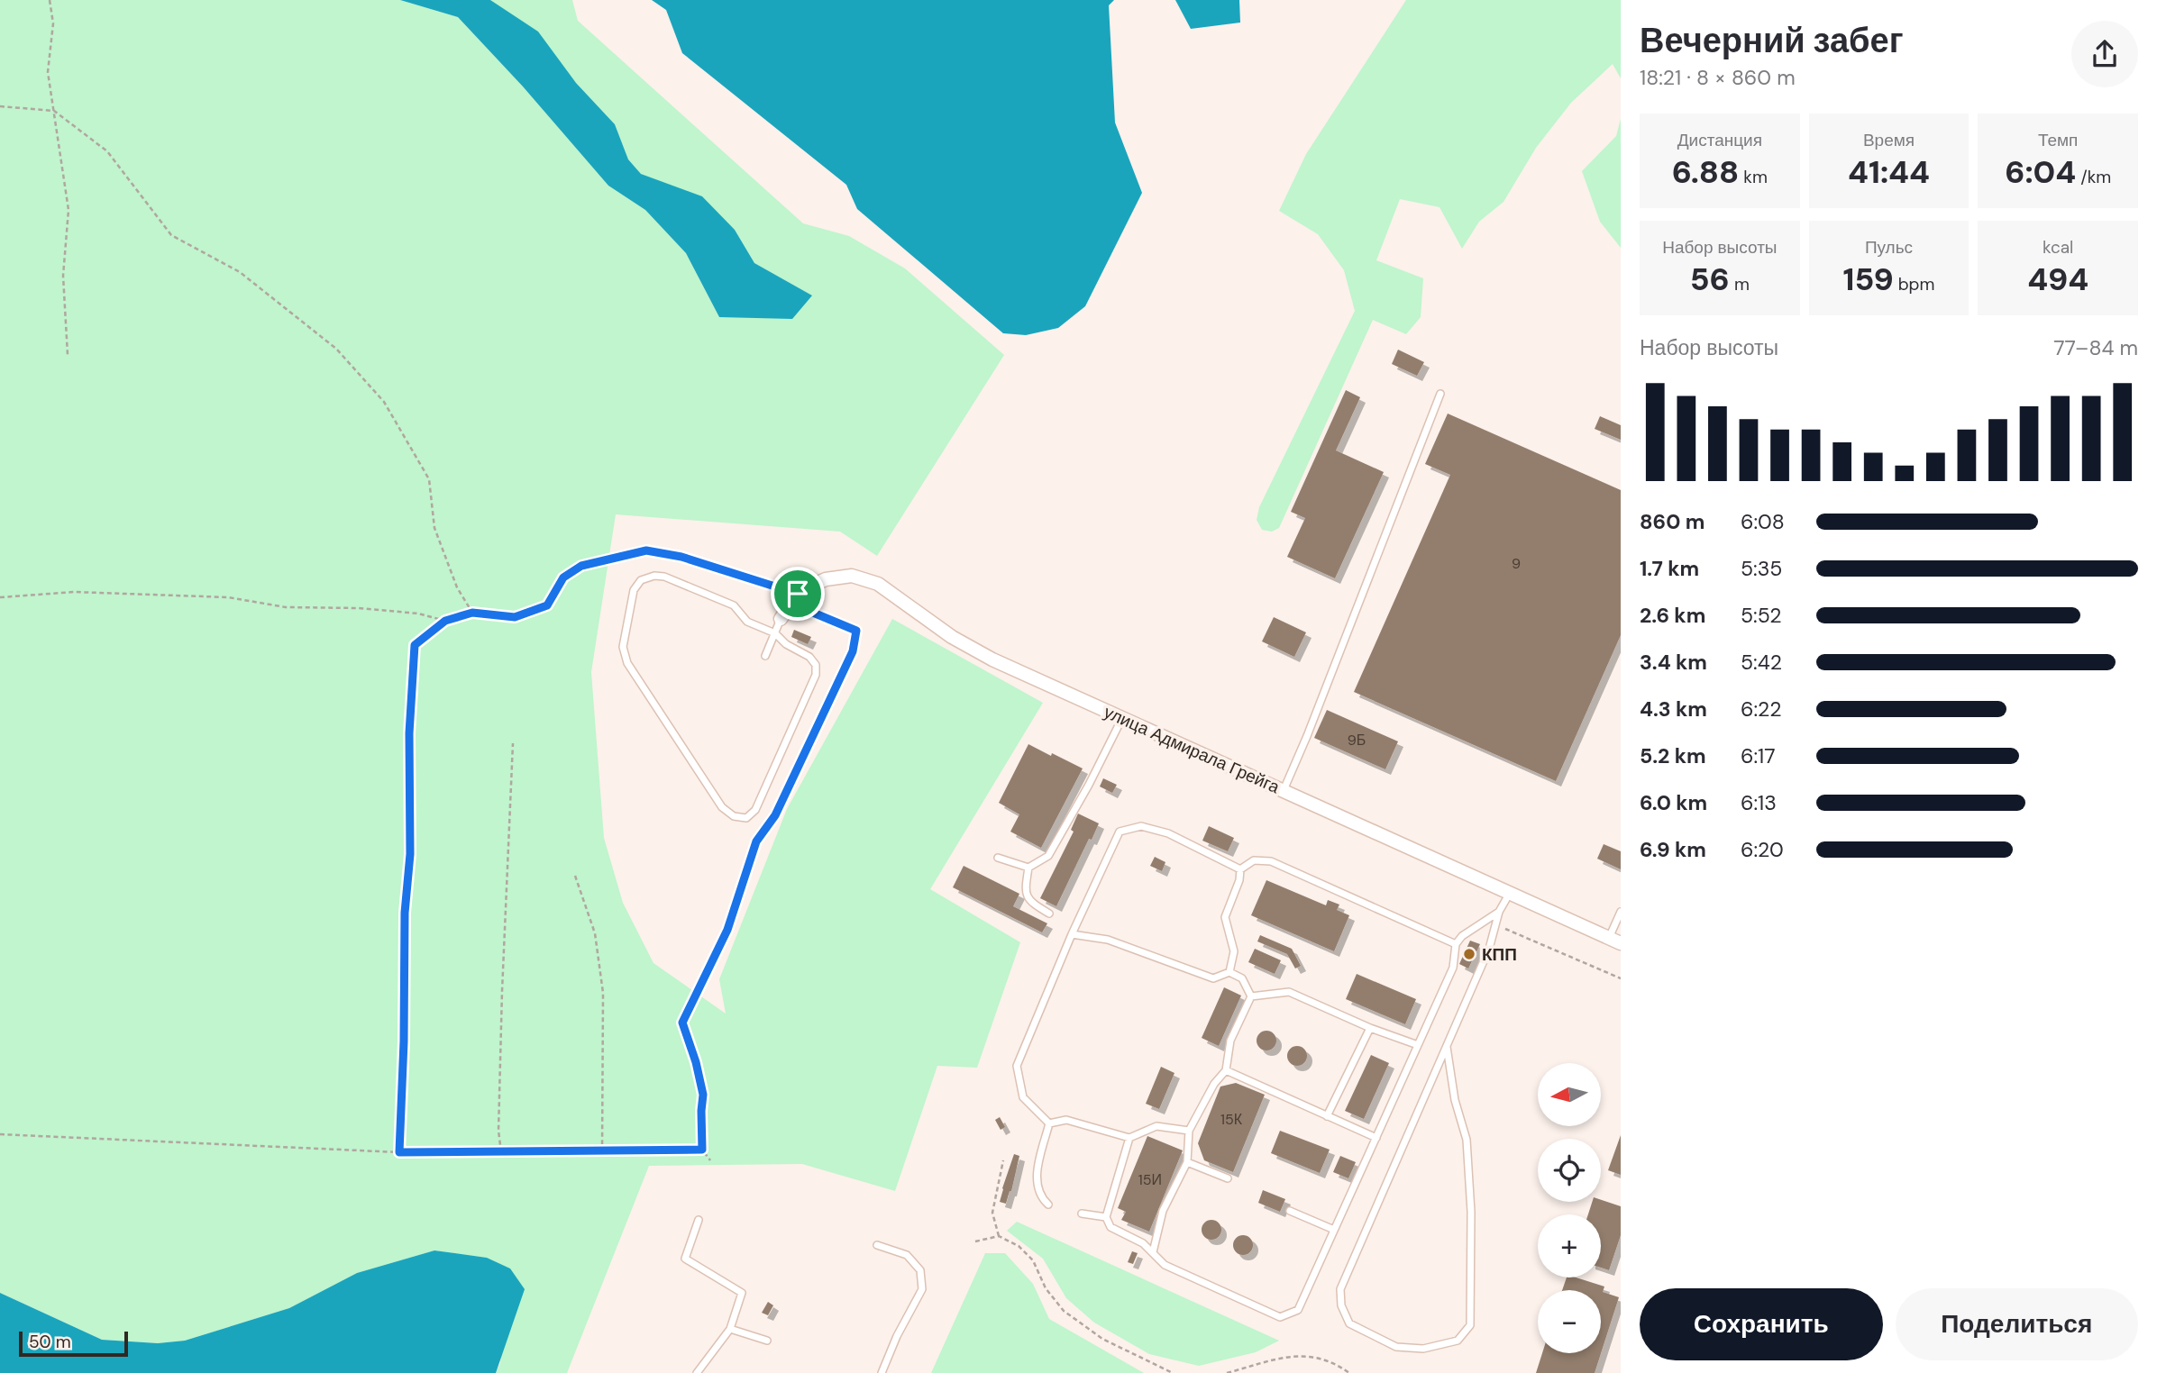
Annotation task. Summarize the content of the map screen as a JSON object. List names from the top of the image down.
{
  "streets": {
    "street": ["улица Адмирала Грейга"]
  },
  "places": ["КПП"],
  "house_numbers": [
    "9",
    "9Б",
    "15К",
    "15И"
  ],
  "scale_bar": "50 m",
  "north": "left",
  "page": {
    "heading": ["Вечерний забег", "18:21 · 8 × 860 m"],
    "stats": [
      ["Дистанция", "6.88 km"],
      ["Время", "41:44"],
      ["Темп", "6:04 /km"],
      ["Набор высоты", "56 m"],
      ["Пульс", "159 bpm"],
      ["kcal", "494"]
    ],
    "chart": ["Набор высоты", "77–84 m"],
    "list": [
      {
        "name": "860 m",
        "note": "6:08"
      },
      {
        "name": "1.7 km",
        "note": "5:35"
      },
      {
        "name": "2.6 km",
        "note": "5:52"
      },
      {
        "name": "3.4 km",
        "note": "5:42"
      },
      {
        "name": "4.3 km",
        "note": "6:22"
      },
      {
        "name": "5.2 km",
        "note": "6:17"
      },
      {
        "name": "6.0 km",
        "note": "6:13"
      },
      {
        "name": "6.9 km",
        "note": "6:20"
      }
    ],
    "map_buttons": ["+", "−"],
    "buttons": ["Сохранить", "Поделиться"],
    "scale": "50 m"
  }
}
